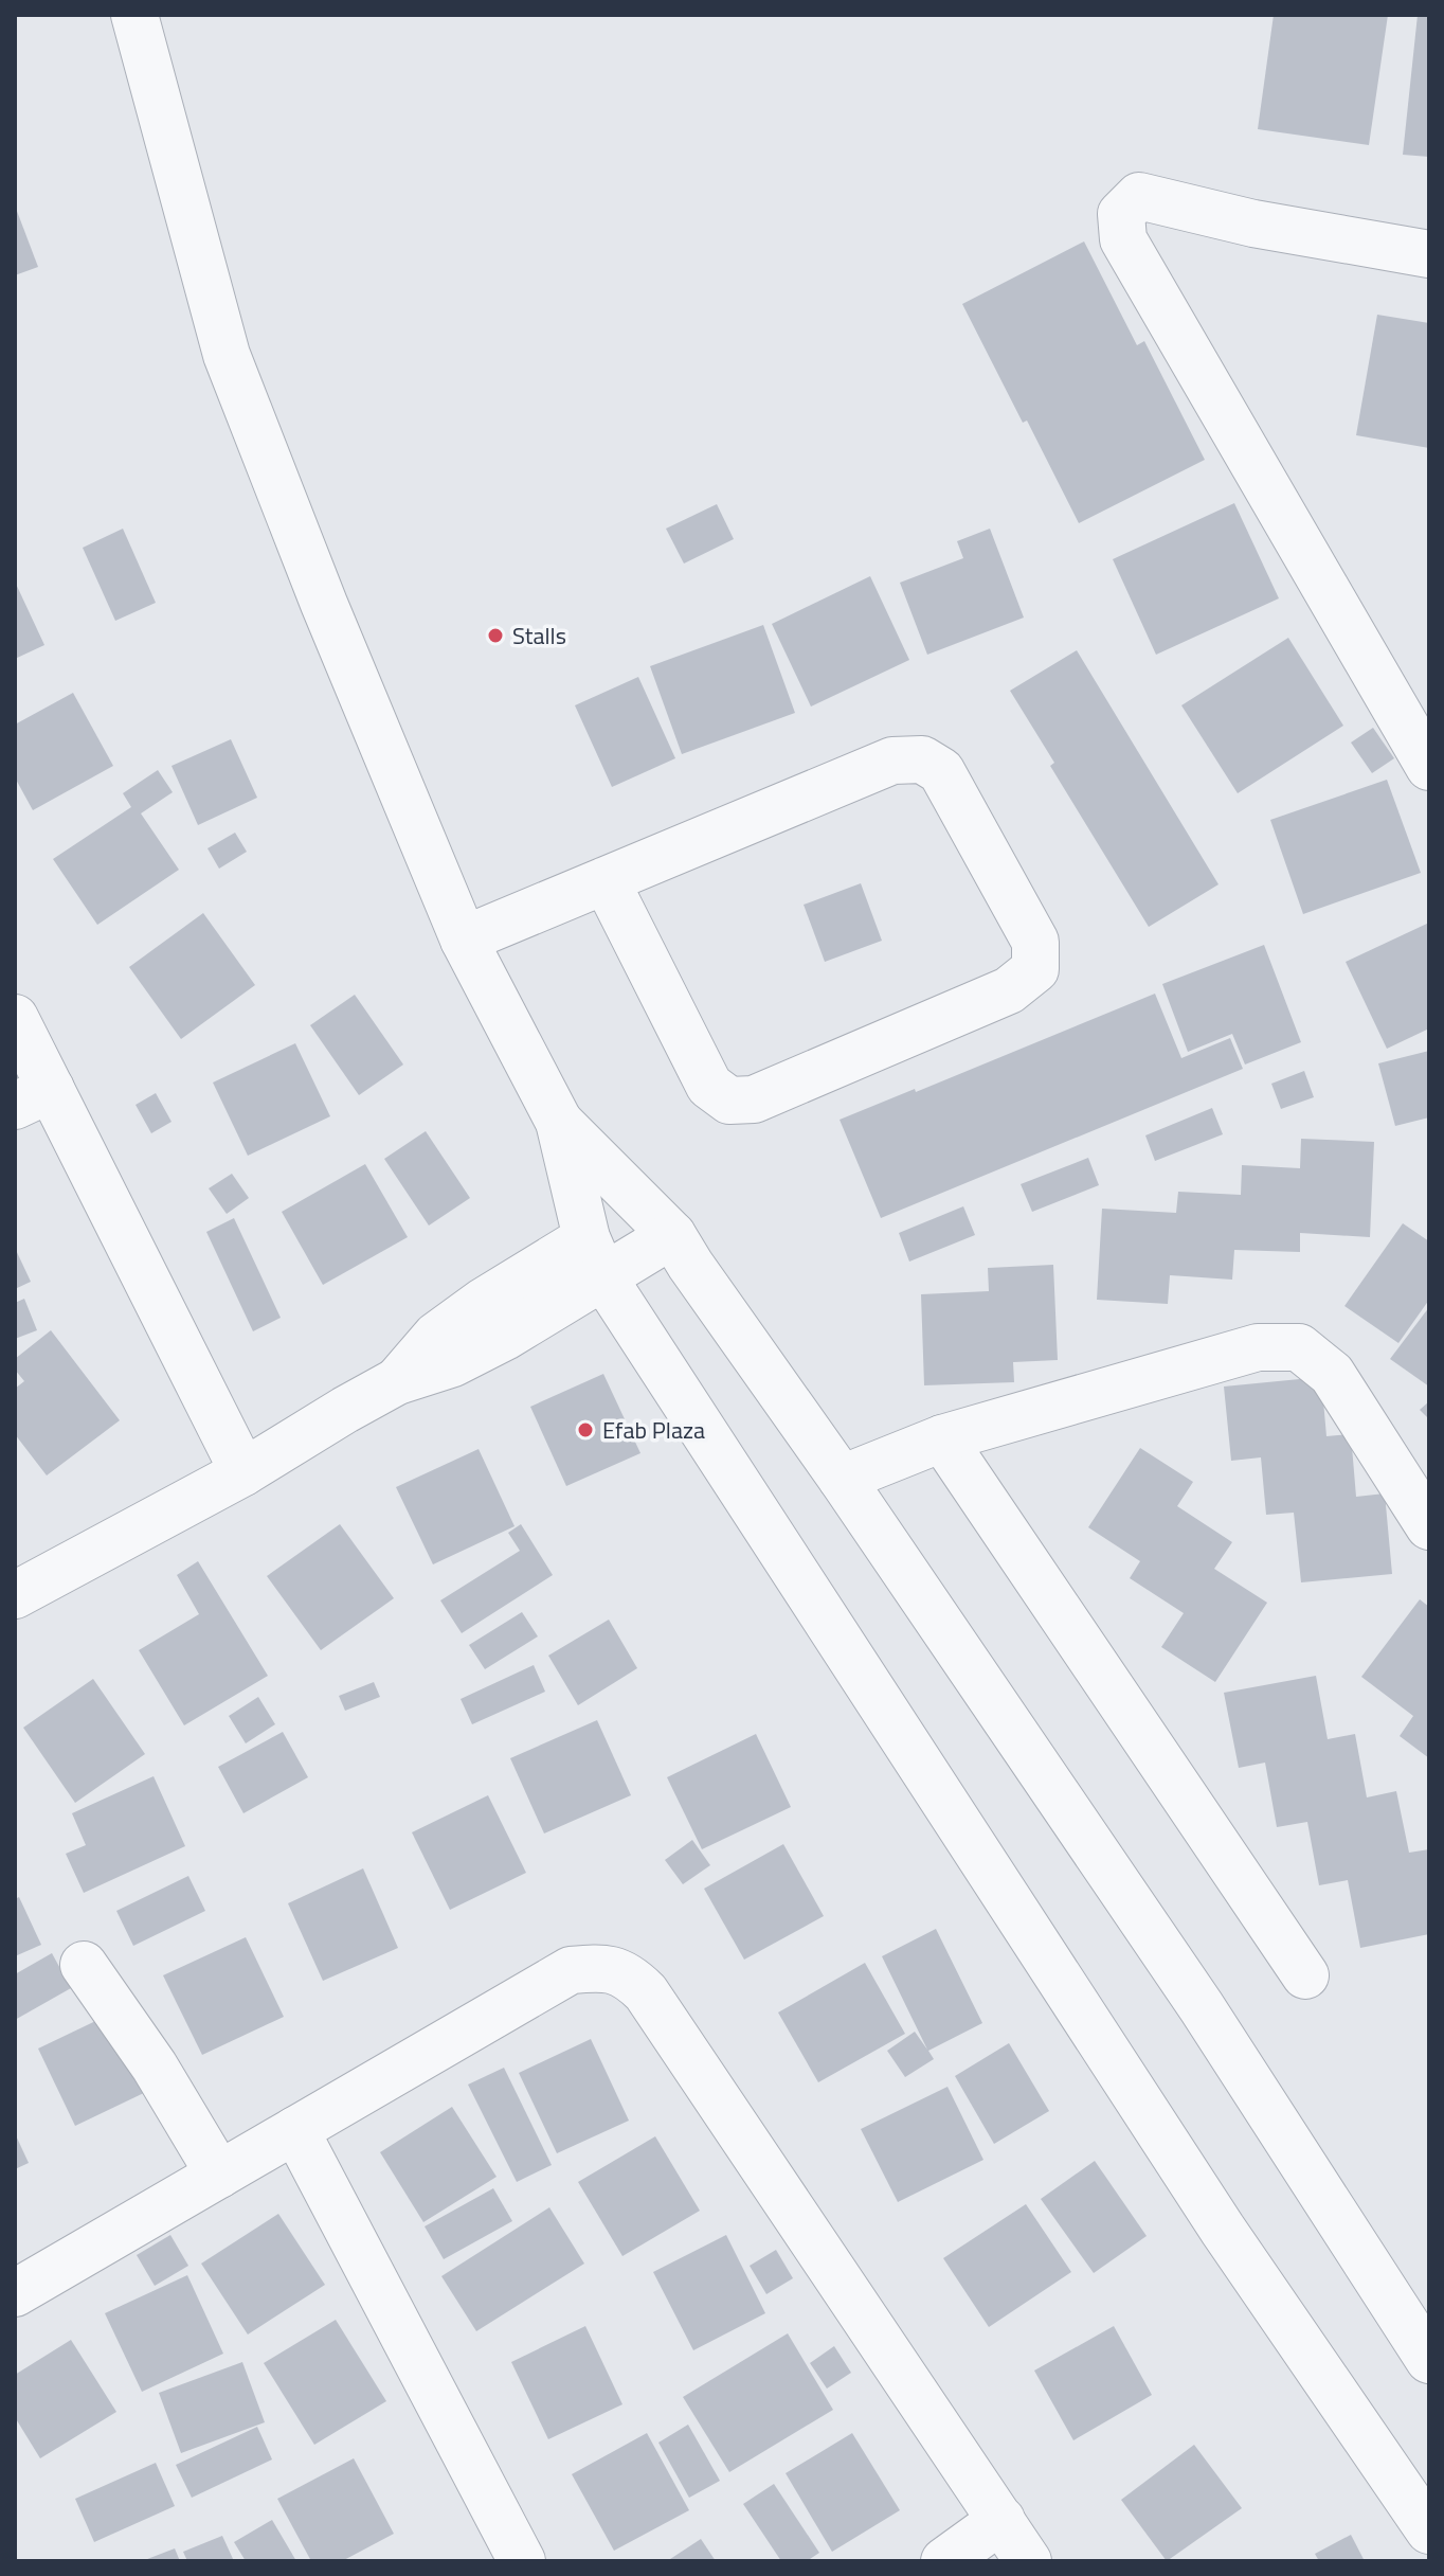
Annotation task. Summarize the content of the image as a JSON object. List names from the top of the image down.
{
  "places": ["Stalls", "Efab Plaza"]
}
